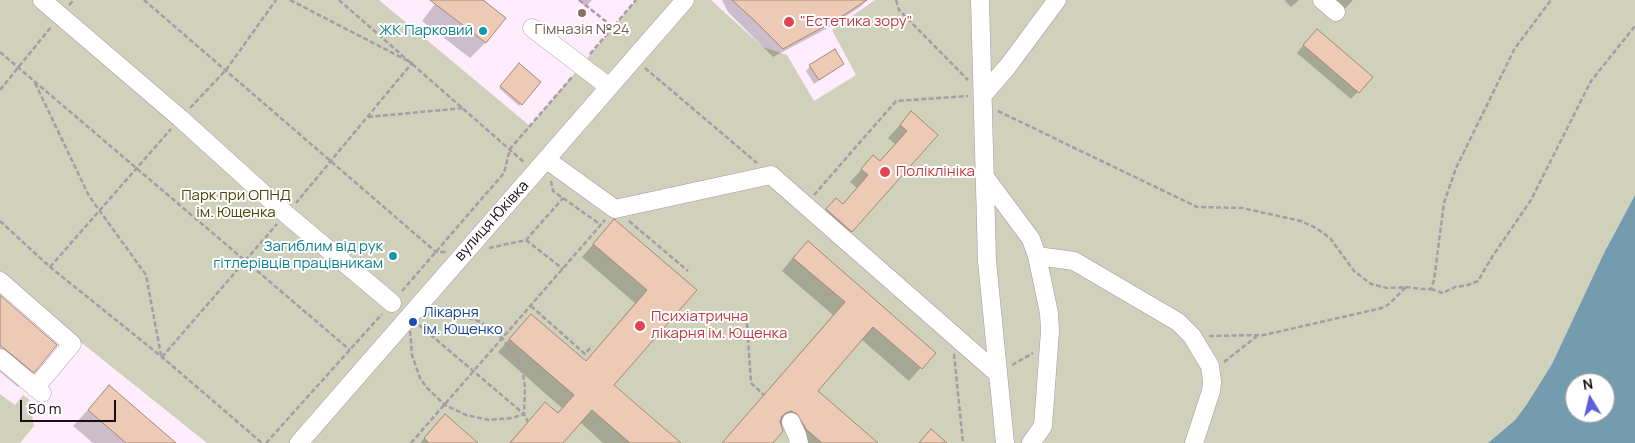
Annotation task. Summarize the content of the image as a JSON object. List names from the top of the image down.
{
  "streets": {
    "street": ["вулиця Юківка"]
  },
  "parks": ["Парк при ОПНД ім. Ющенка"],
  "places": [
    "Гімназія №24",
    "\"Естетика зору\"",
    "ЖК Парковий",
    "Поліклініка",
    "Загиблим від рук гітлерівців працівникам",
    "Лікарня ім. Ющенко",
    "Психіатрична лікарня ім. Ющенка"
  ],
  "scale_bar": "50 m",
  "north": "top"
}
